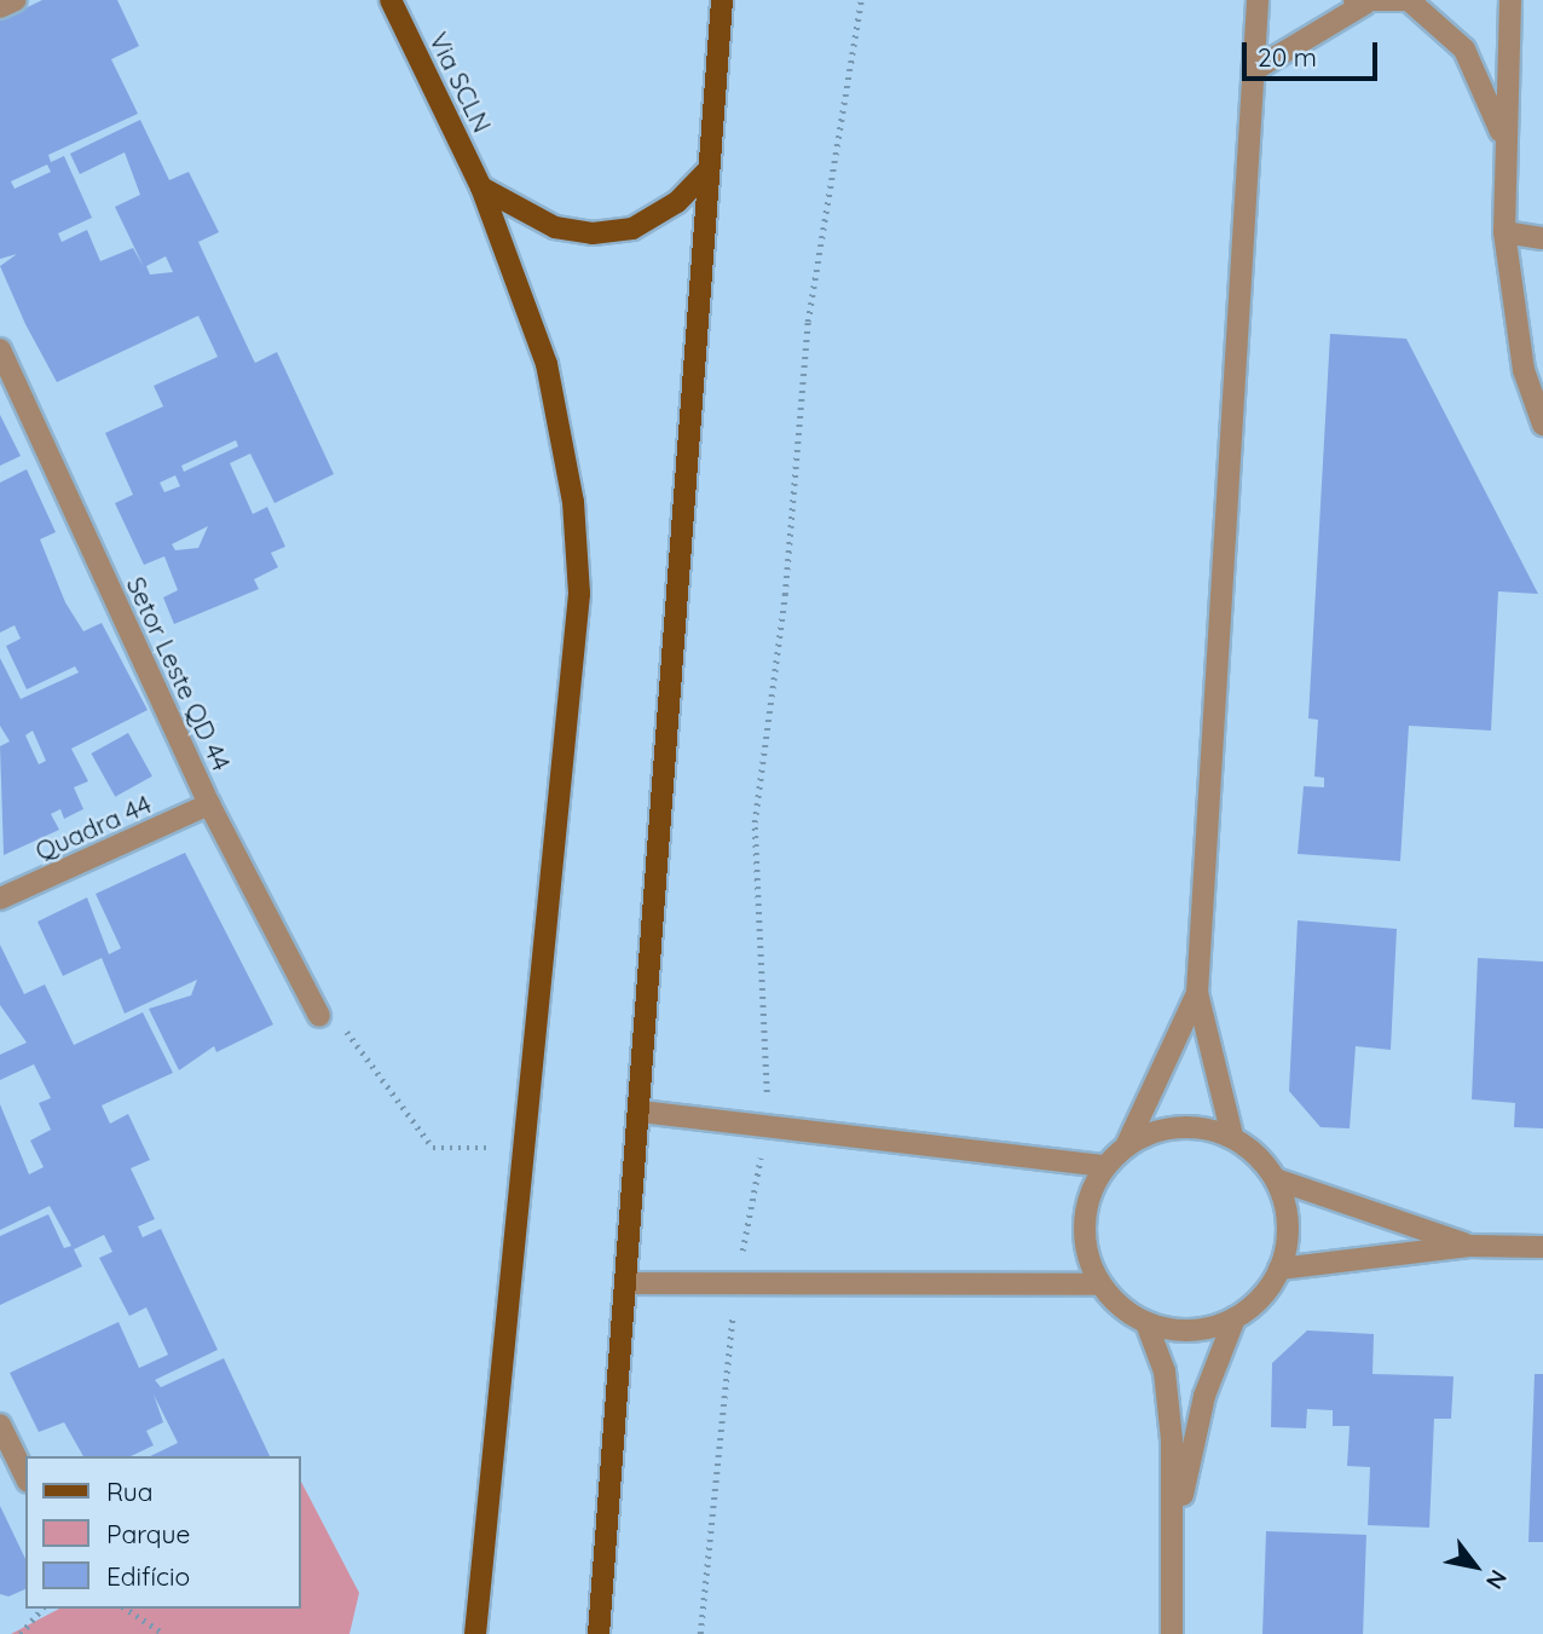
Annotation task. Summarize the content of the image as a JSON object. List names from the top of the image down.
{
  "streets": {
    "main road": ["Via SCLN"],
    "street": ["Setor Leste QD 44", "Quadra 44"]
  },
  "crossings": [
    ["Setor Leste QD 44", "Quadra 44"]
  ],
  "legend": ["Rua", "Parque", "Edifício"],
  "scale_bar": "20 m",
  "north": "bottom right"
}
